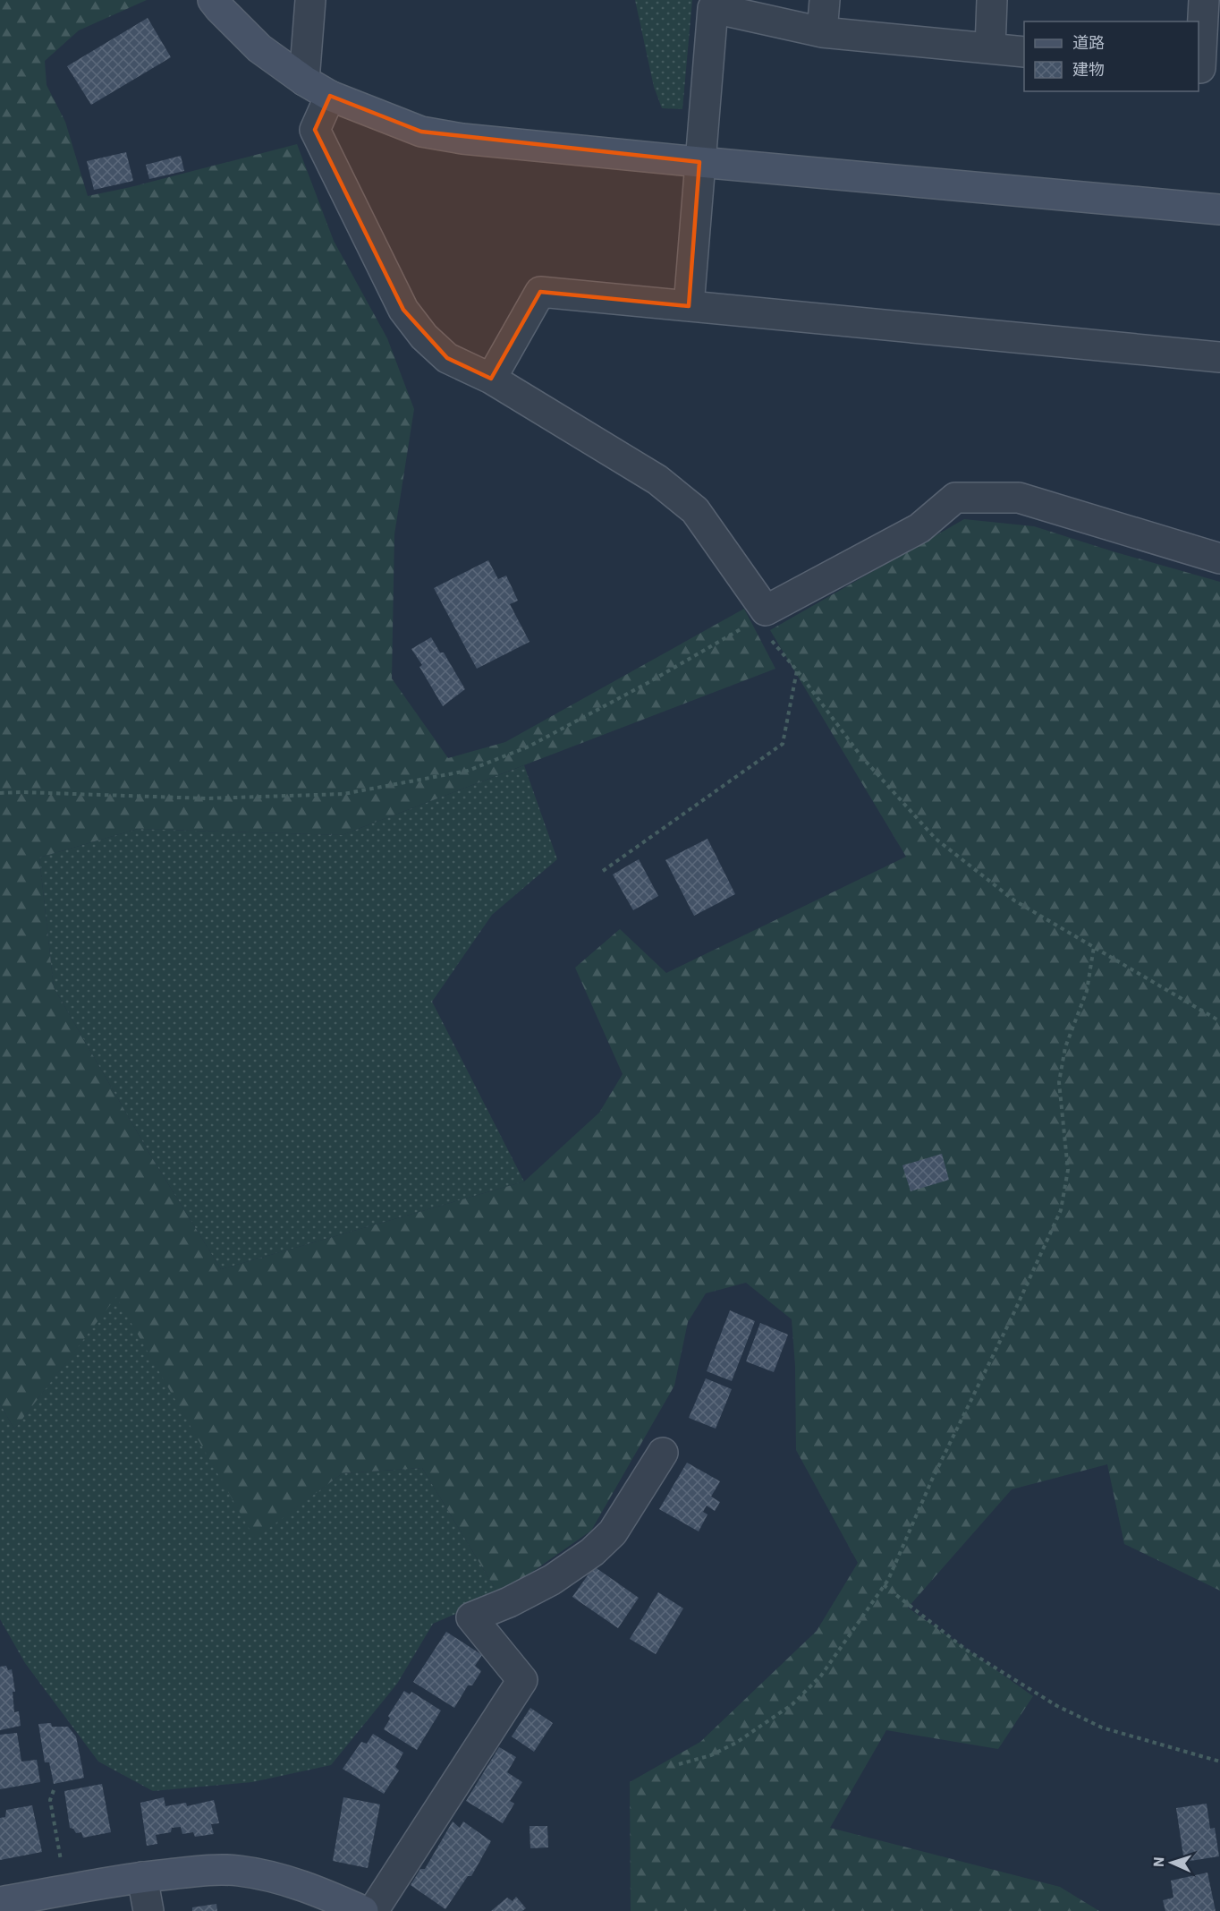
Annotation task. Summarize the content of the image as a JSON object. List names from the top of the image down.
{
  "legend": ["道路", "建物"],
  "north": "left"
}
